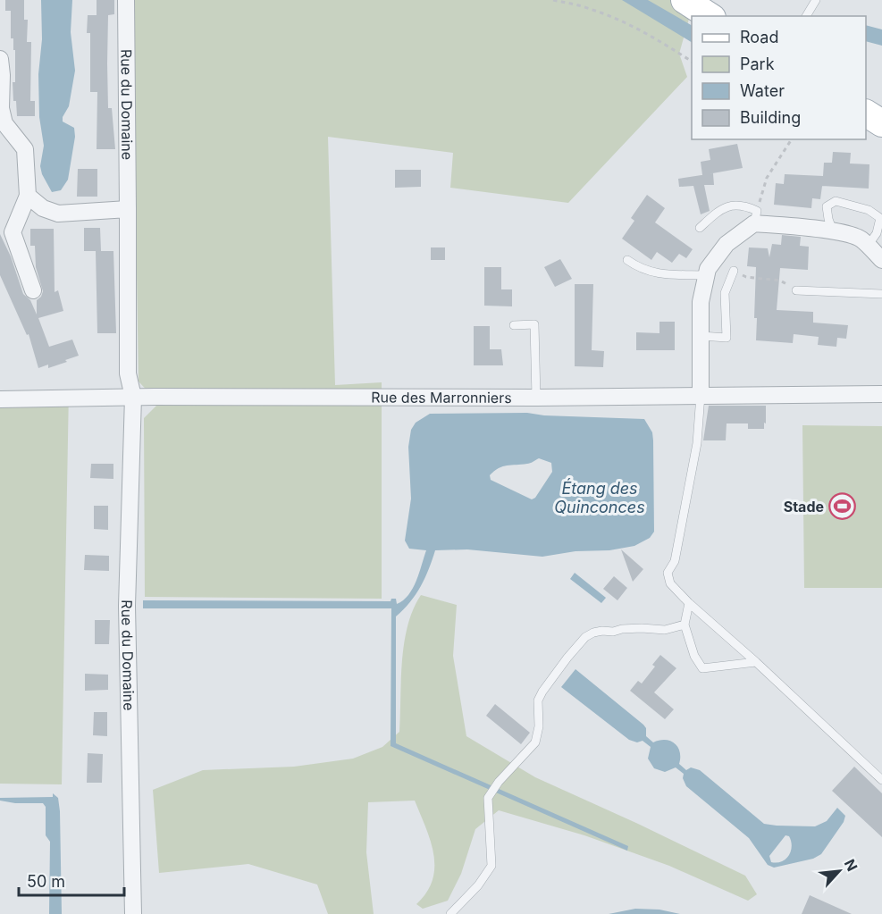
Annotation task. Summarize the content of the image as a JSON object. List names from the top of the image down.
{
  "streets": {
    "street": ["Rue du Domaine", "Rue des Marronniers"]
  },
  "crossings": [
    ["Rue du Domaine", "Rue des Marronniers"]
  ],
  "water": ["Étang des Quinconces"],
  "places": {
    "sports": ["Stade"]
  },
  "legend": [
    "Road",
    "Park",
    "Water",
    "Building"
  ],
  "scale_bar": "50 m",
  "north": "top right"
}
